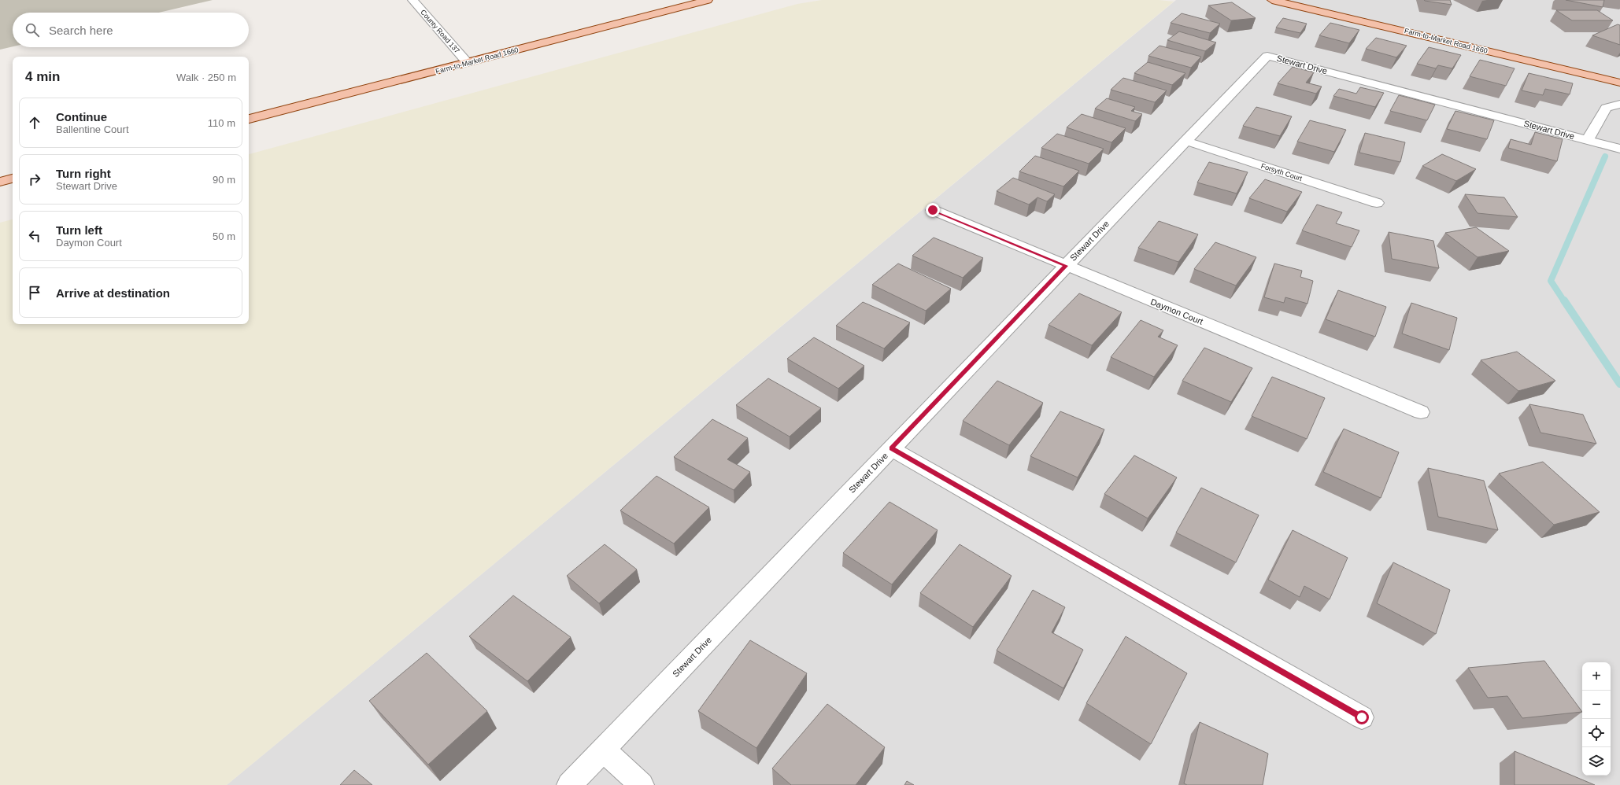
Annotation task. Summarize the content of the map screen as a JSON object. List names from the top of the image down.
{
  "streets": {
    "main road": ["Farm-to-Market Road 1660"],
    "street": [
      "County Road 137",
      "Stewart Drive",
      "Forsyth Court",
      "Daymon Court"
    ]
  },
  "crossings": [
    ["County Road 137", "Farm-to-Market Road 1660"],
    ["Stewart Drive", "Forsyth Court"],
    ["Stewart Drive", "Daymon Court"]
  ],
  "page": {
    "search": "Search here",
    "heading": ["4 min", "Walk · 250 m"],
    "list": [
      ["Continue", "Ballentine Court", "110 m"],
      ["Turn right", "Stewart Drive", "90 m"],
      ["Turn left", "Daymon Court", "50 m"],
      "Arrive at destination"
    ],
    "map_buttons": ["+", "−"]
  }
}
